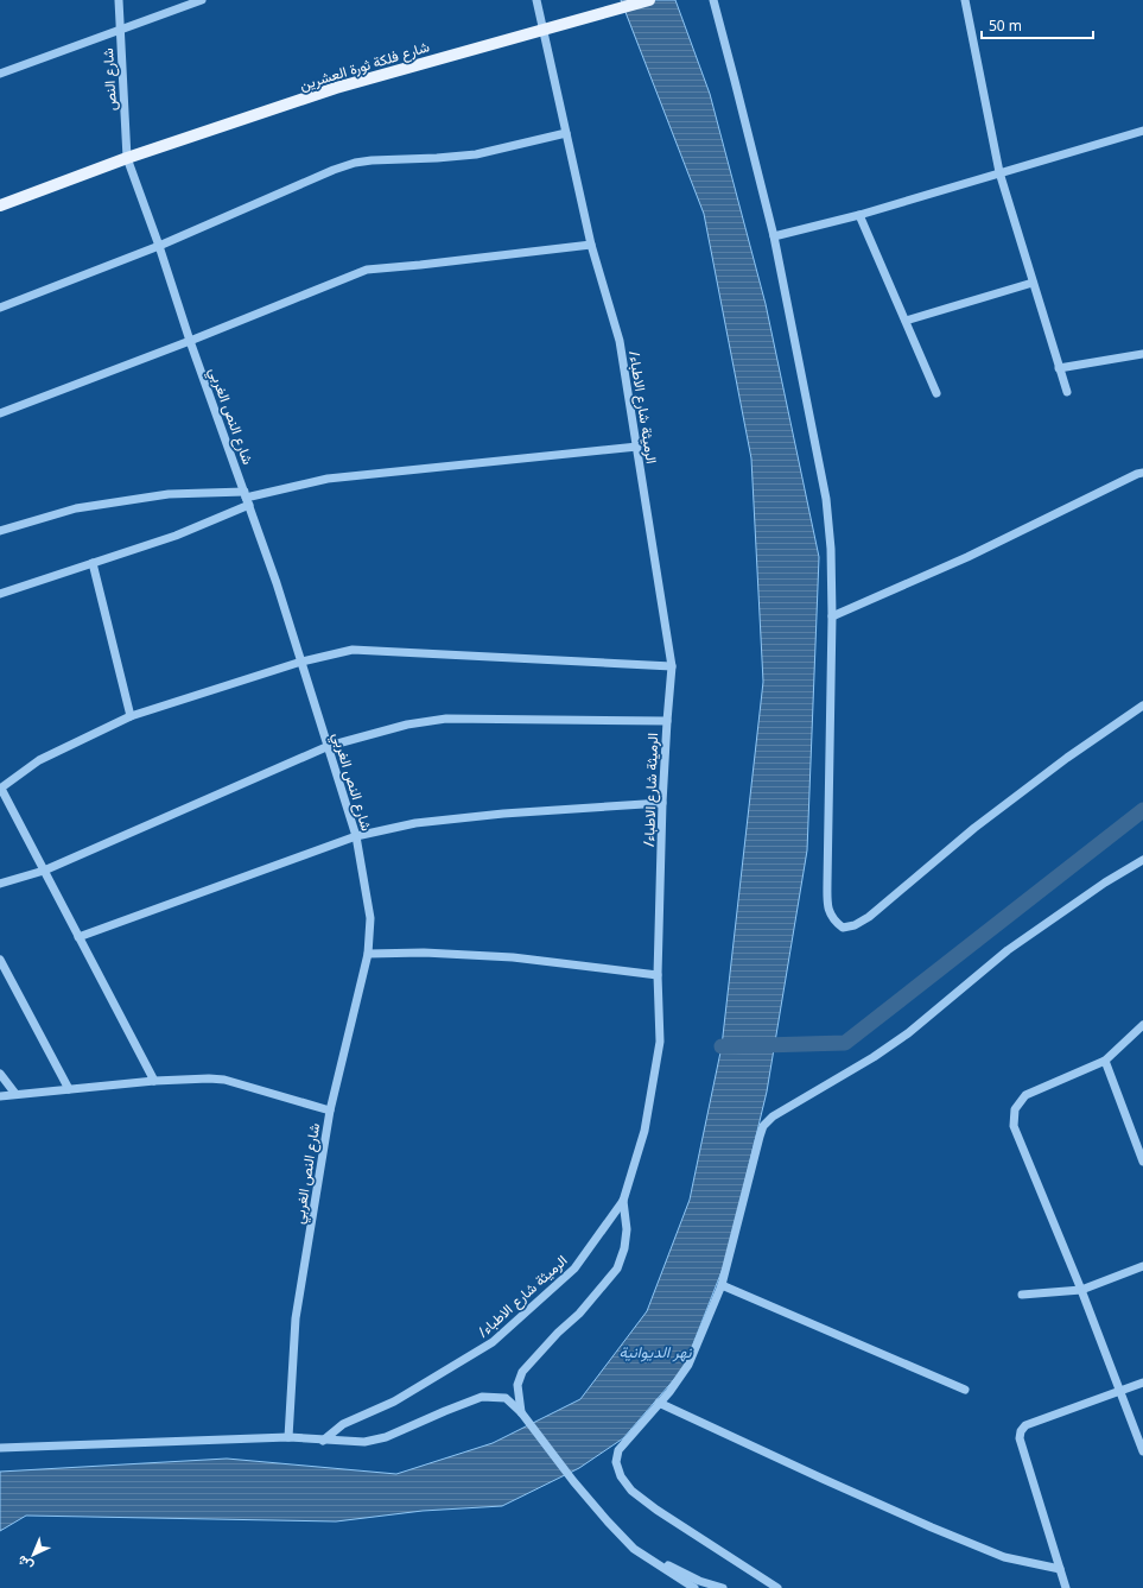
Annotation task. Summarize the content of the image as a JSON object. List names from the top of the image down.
{
  "streets": {
    "main road": ["شارع فلكة ثورة العشرين"],
    "street": ["شارع النص", "/الرميثة شارع الاطباء", "شارع النص الغربي"]
  },
  "crossings": [
    ["شارع فلكة ثورة العشرين", "شارع النص"],
    ["شارع فلكة ثورة العشرين", "/الرميثة شارع الاطباء"],
    ["شارع فلكة ثورة العشرين", "شارع النص الغربي"],
    ["شارع النص", "شارع النص الغربي"]
  ],
  "water": ["نهر الديوانية"],
  "scale_bar": "50 m",
  "north": "bottom left"
}
